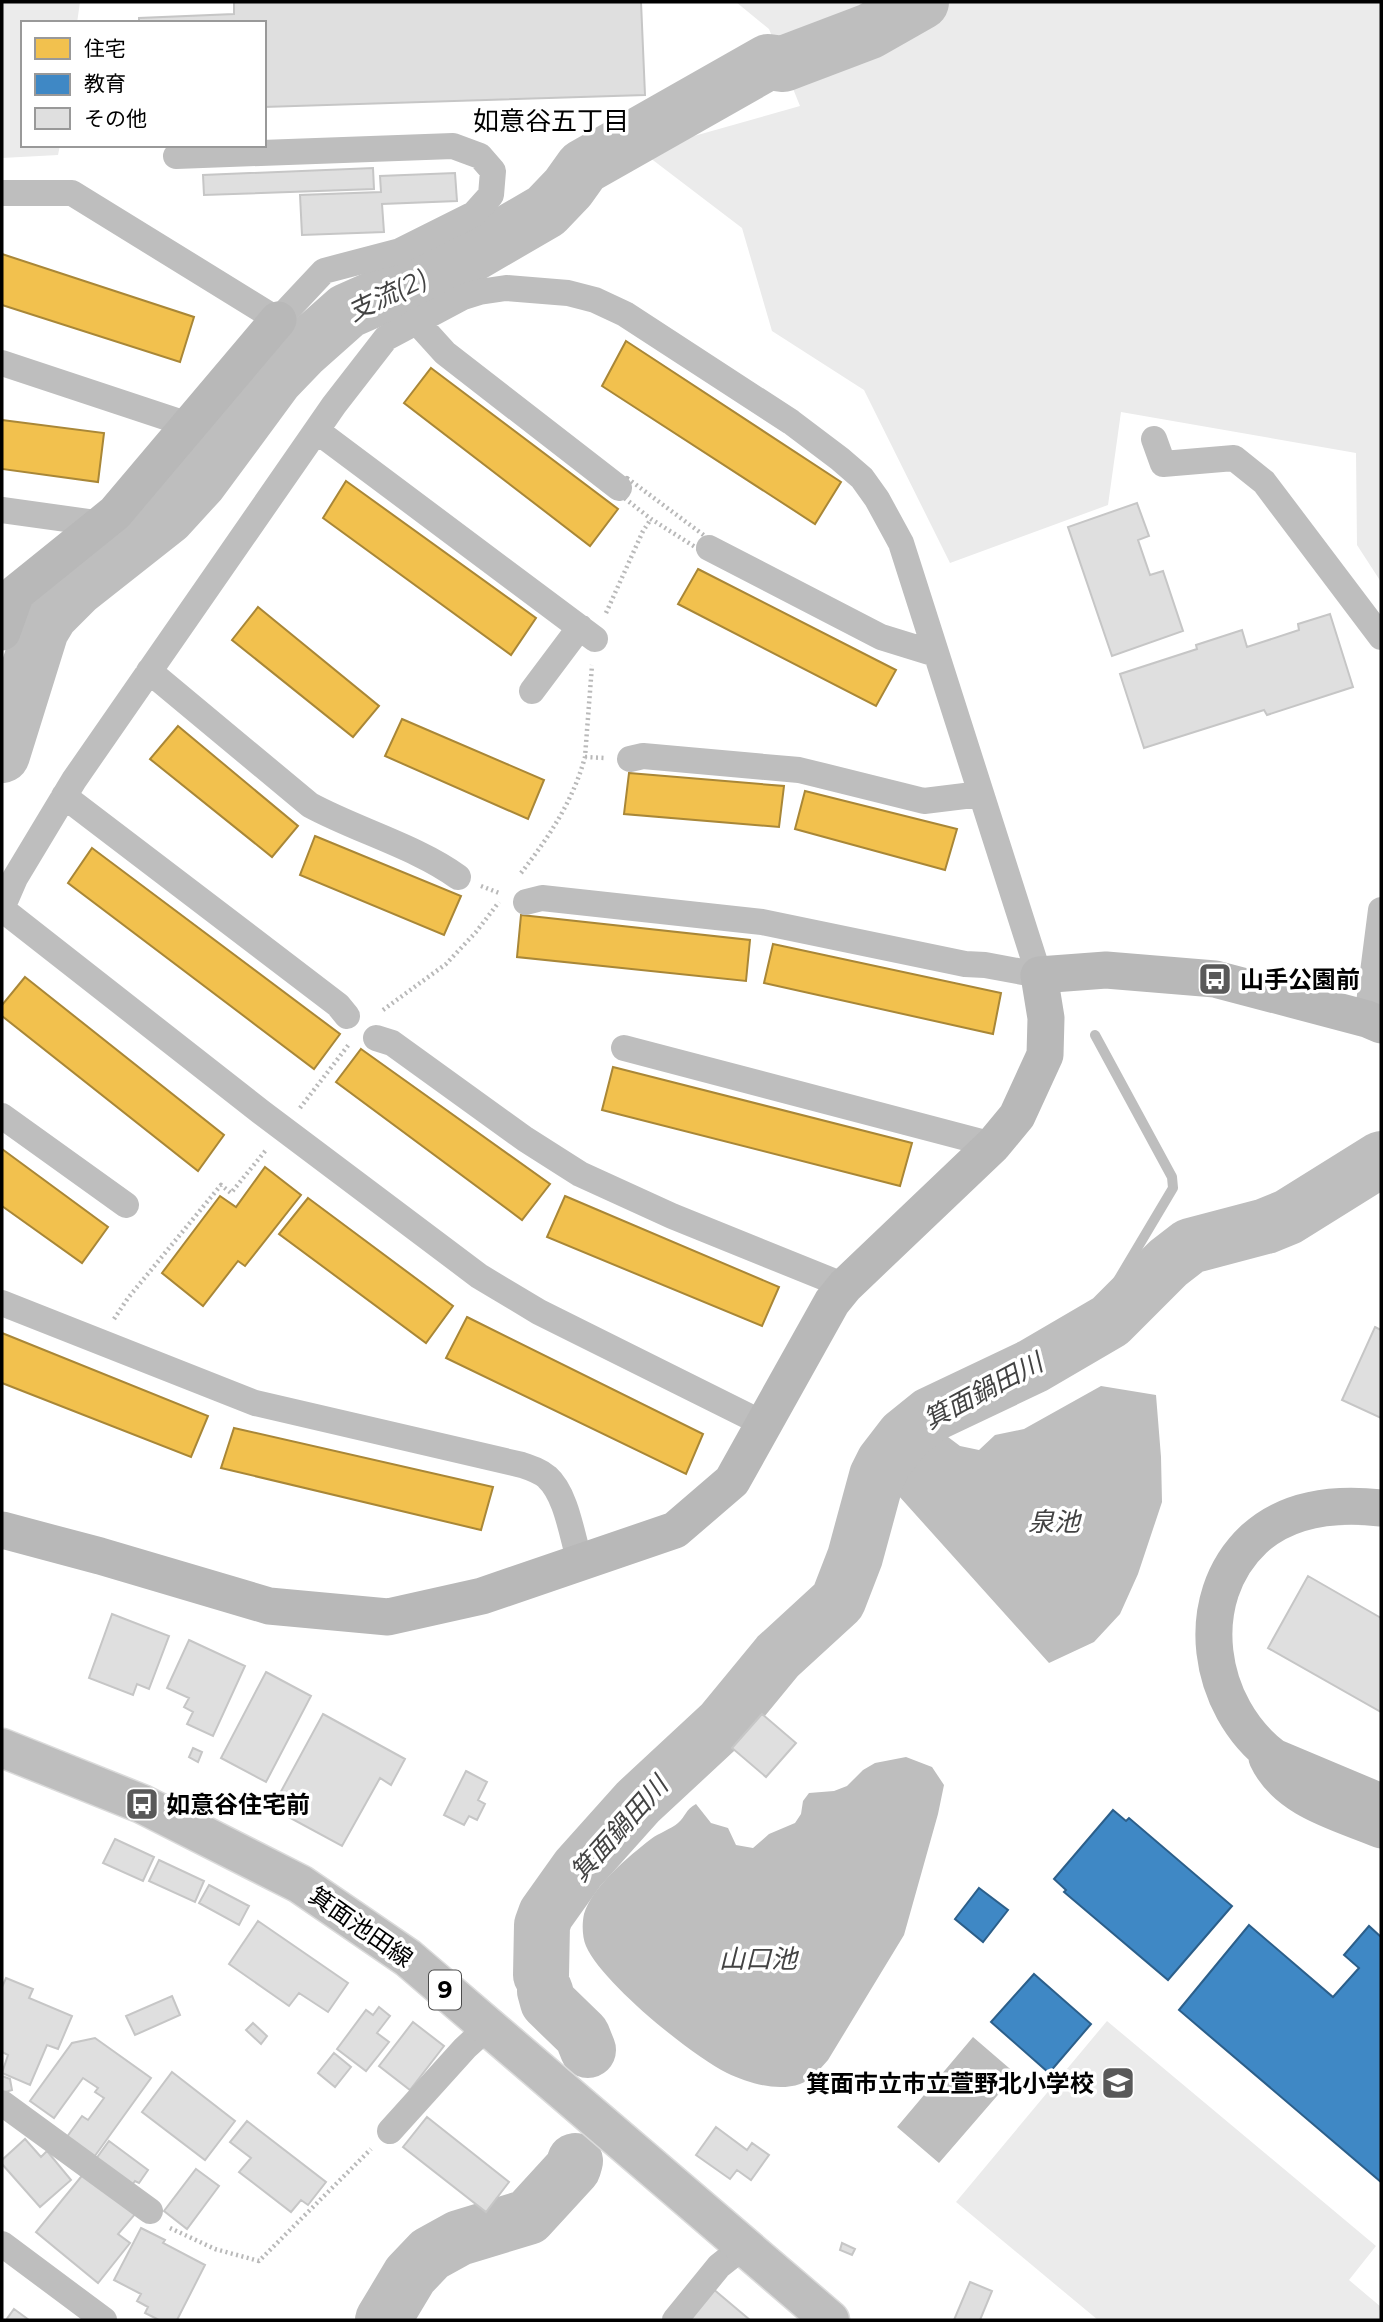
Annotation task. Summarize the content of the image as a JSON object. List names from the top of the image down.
{
  "streets": {
    "main road": ["箕面池田線", "9"]
  },
  "districts": ["如意谷五丁目"],
  "water": [
    "支流(2)",
    "箕面鍋田川",
    "泉池",
    "山口池"
  ],
  "places": {
    "bus stop": ["山手公園前", "如意谷住宅前"],
    "school or university": ["箕面市立市立萱野北小学校"]
  },
  "legend": ["住宅", "教育", "その他"]
}
